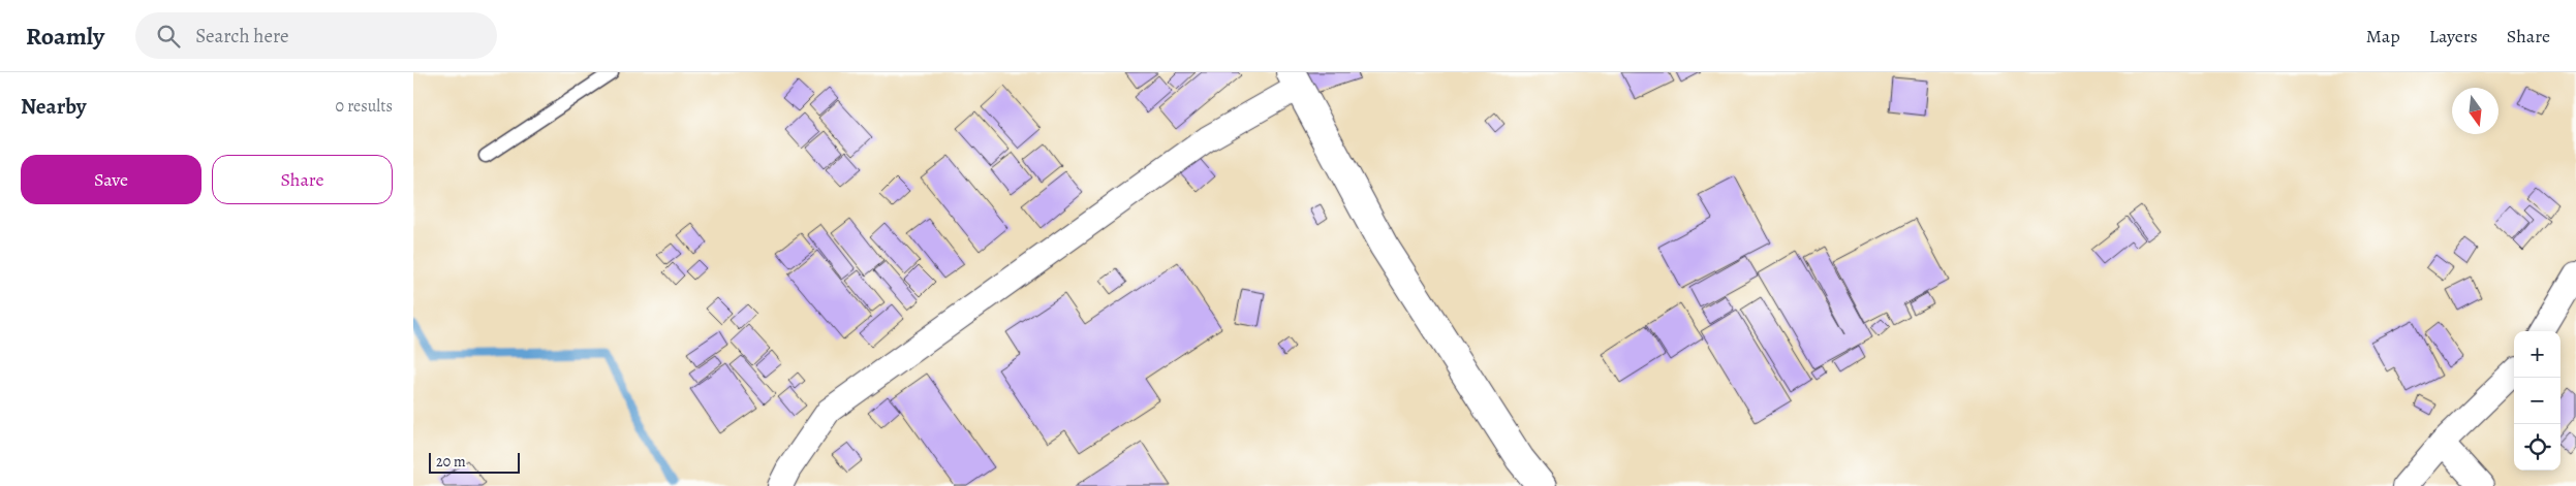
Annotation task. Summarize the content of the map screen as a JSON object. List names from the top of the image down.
{
  "scale_bar": "20 m",
  "north": "bottom",
  "page": {
    "header": "Roamly",
    "search": "Search here",
    "nav": ["Map", "Layers", "Share"],
    "heading": ["Nearby", "0 results"],
    "buttons": ["Save", "Share"],
    "map_buttons": ["+", "−"],
    "scale": "20 m"
  }
}
